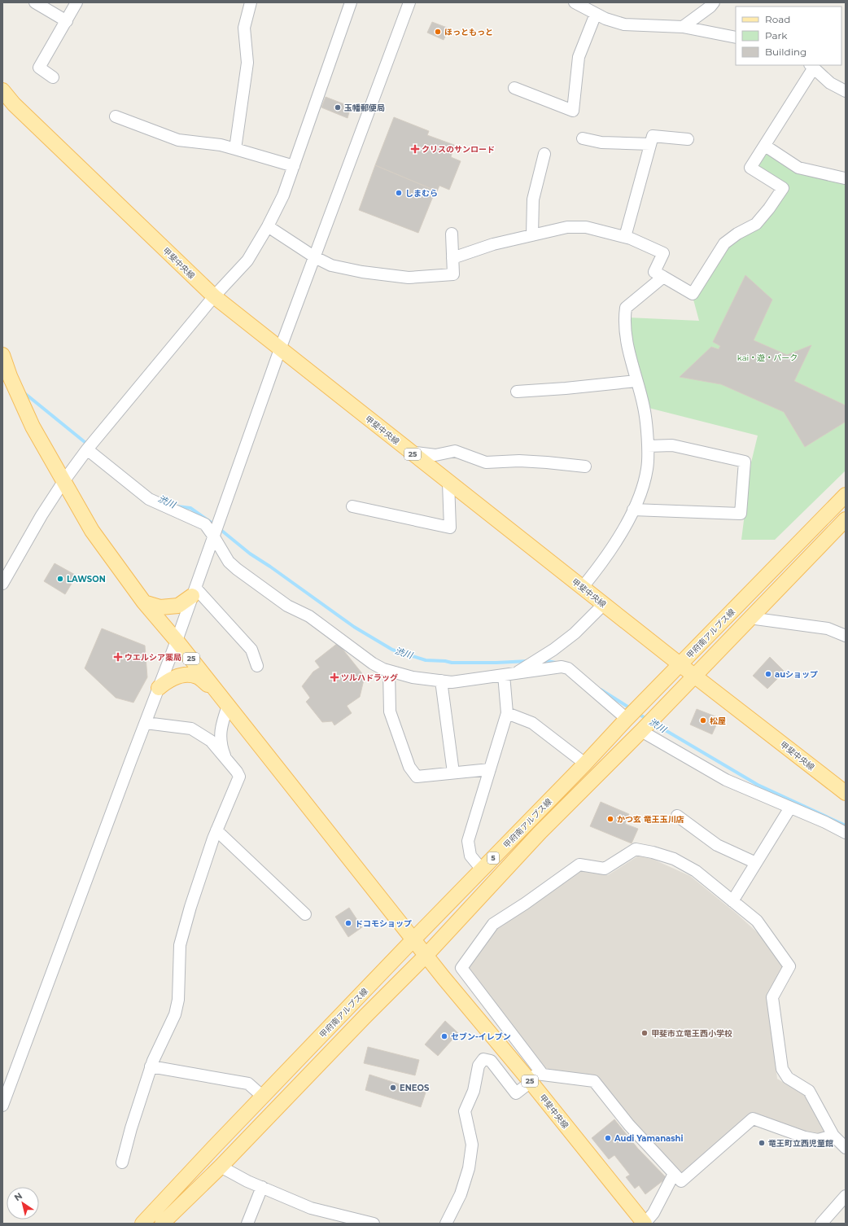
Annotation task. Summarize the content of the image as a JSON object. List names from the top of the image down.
{
  "streets": {
    "main road": [
      "甲斐中央線",
      "25",
      "甲府南アルプス線",
      "5"
    ]
  },
  "crossings": [
    ["甲斐中央線", "25"],
    ["甲斐中央線", "甲府南アルプス線"],
    ["25", "甲府南アルプス線"]
  ],
  "water": ["渋川"],
  "parks": ["kai・遊・パーク"],
  "places": {
    "other": [
      "ほっともっと",
      "玉幡郵便局",
      "しまむら",
      "LAWSON",
      "auショップ",
      "松屋",
      "かつ玄 竜王玉川店",
      "ドコモショップ",
      "甲斐市立竜王西小学校",
      "セブン-イレブン",
      "ENEOS",
      "Audi Yamanashi",
      "竜王町立西児童館"
    ],
    "health": ["クリスのサンロード", "ウエルシア薬局", "ツルハドラッグ"]
  },
  "legend": ["Road", "Park", "Building"],
  "north": "top left"
}
